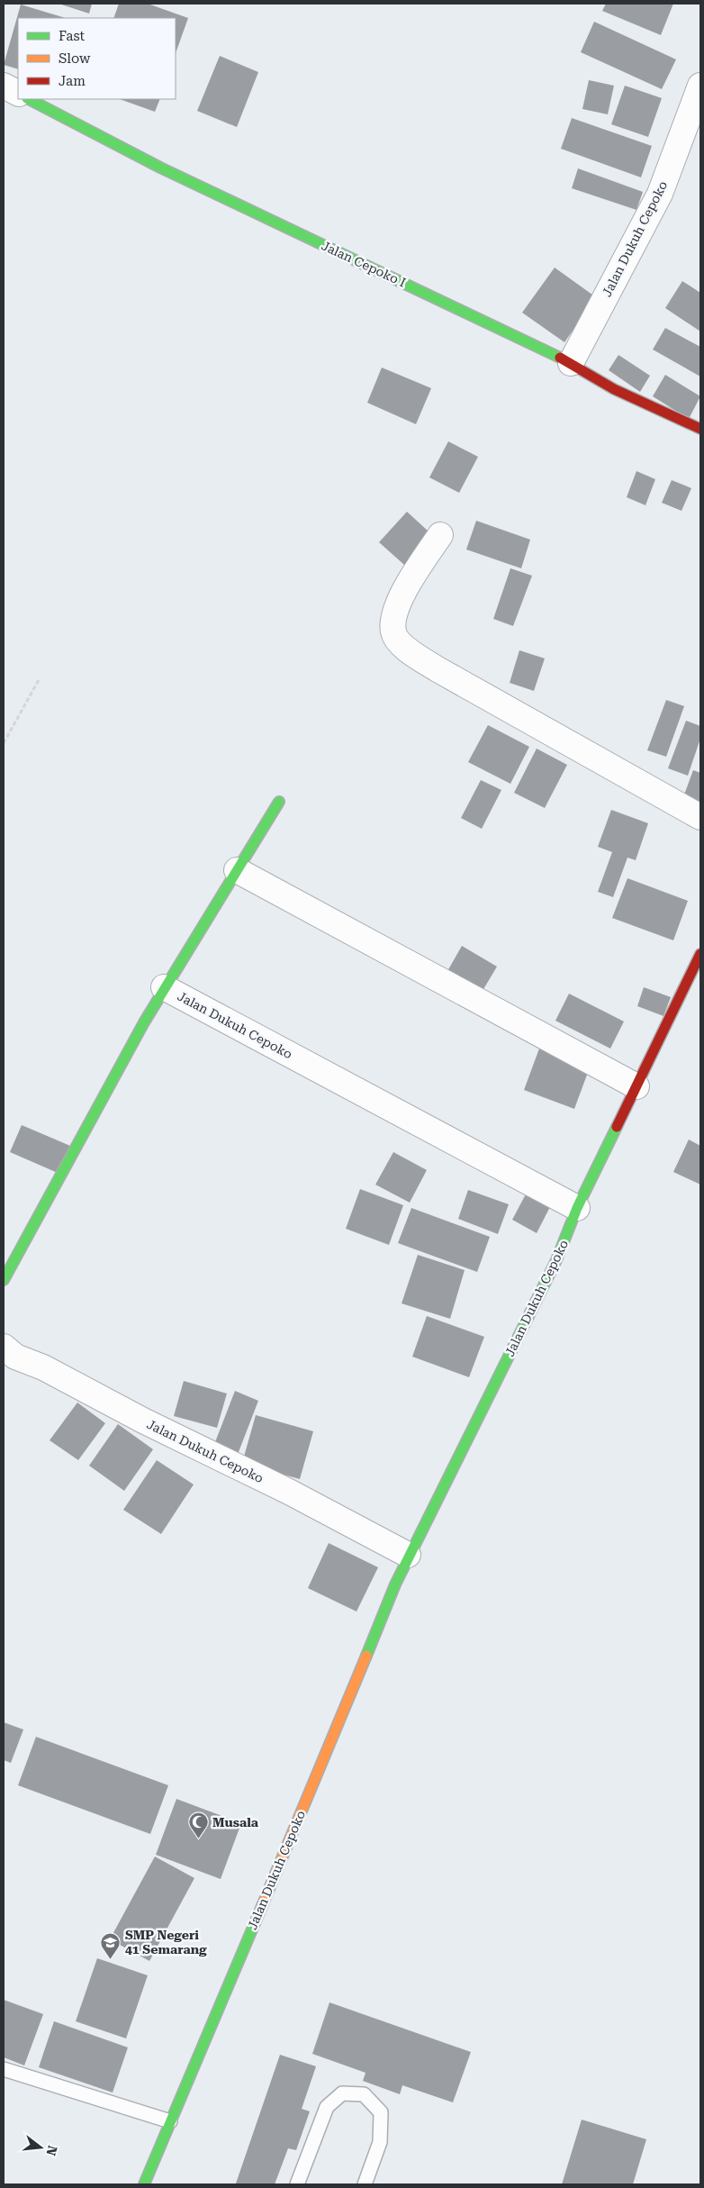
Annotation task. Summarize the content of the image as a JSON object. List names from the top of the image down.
{
  "streets": {
    "street": ["Jalan Dukuh Cepoko", "Jalan Cepoko I"]
  },
  "crossings": [
    ["Jalan Dukuh Cepoko", "Jalan Cepoko I"]
  ],
  "places": {
    "mosque": ["Musala"],
    "school or university": ["SMP Negeri 41 Semarang"]
  },
  "legend": ["Fast", "Slow", "Jam"],
  "north": "right"
}
